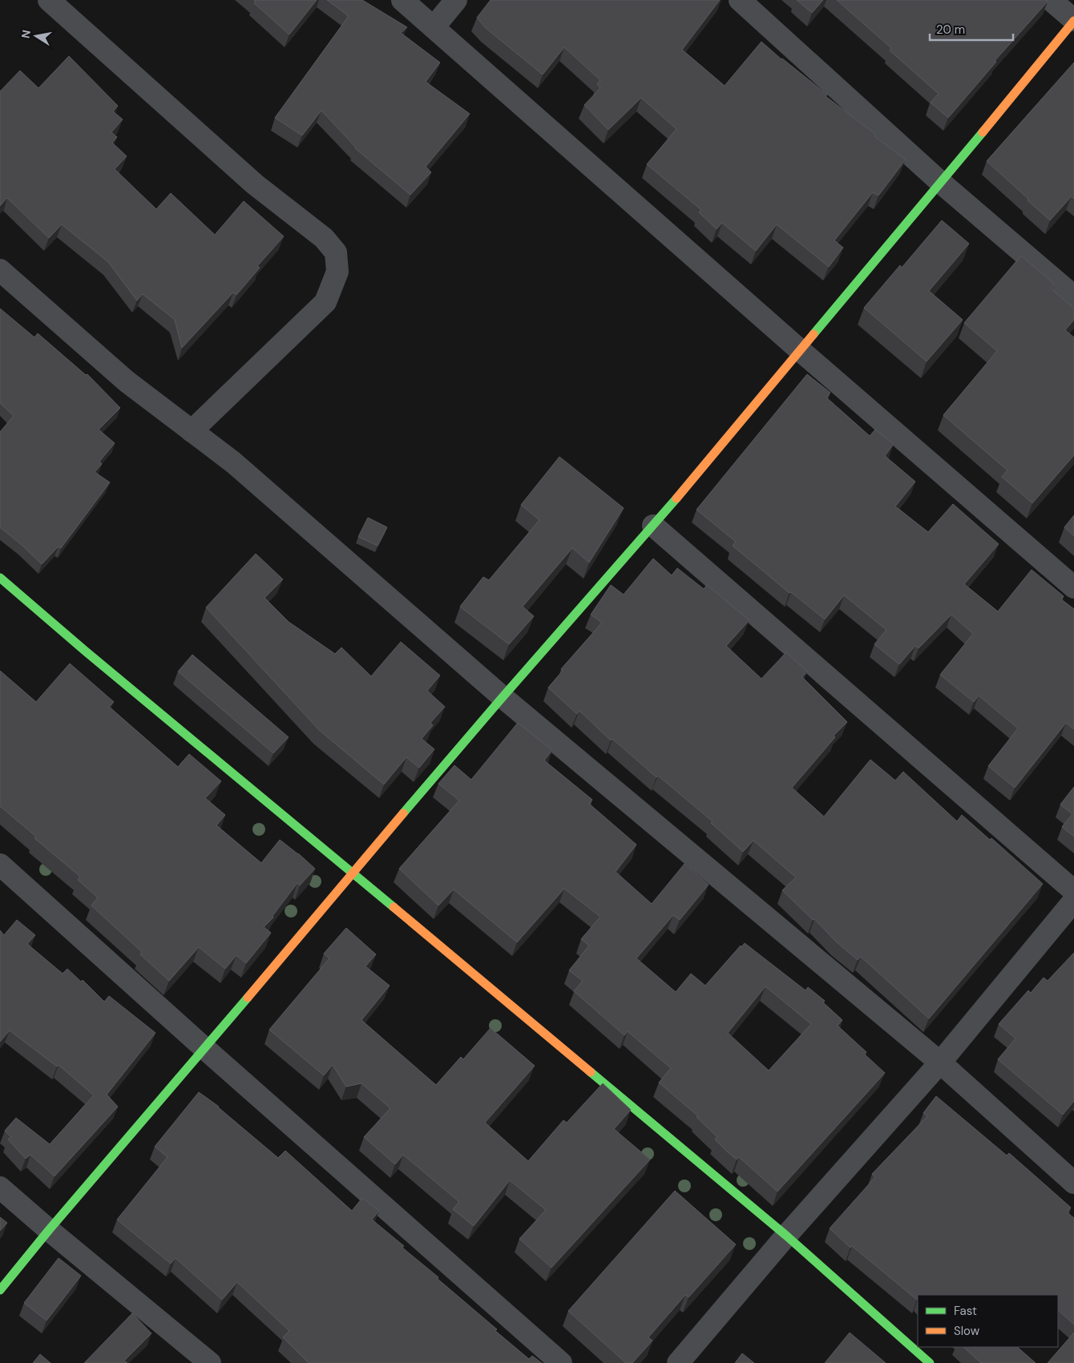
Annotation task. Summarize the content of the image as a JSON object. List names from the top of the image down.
{
  "legend": ["Fast", "Slow"],
  "scale_bar": "20 m",
  "north": "left"
}
